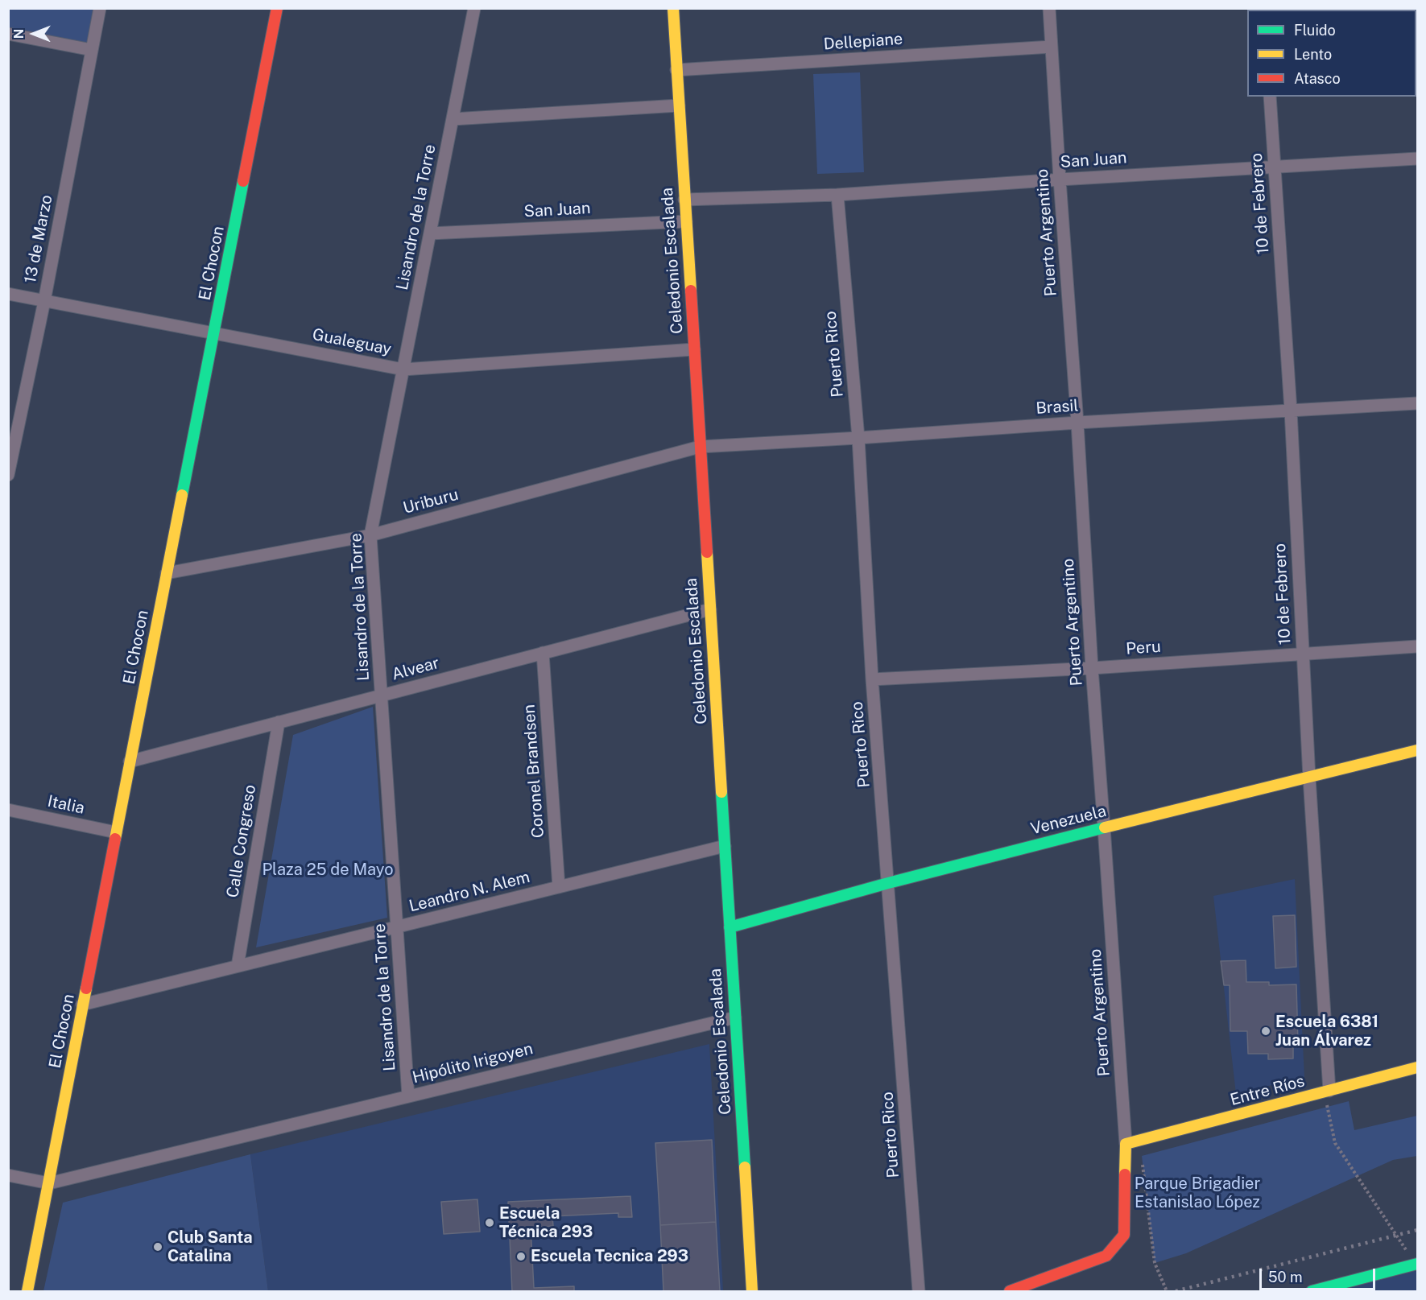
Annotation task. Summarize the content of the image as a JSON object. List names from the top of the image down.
{
  "streets": {
    "street": [
      "Dellepiane",
      "San Juan",
      "10 de Febrero",
      "Lisandro de la Torre",
      "Puerto Argentino",
      "13 de Marzo",
      "Celedonio Escalada",
      "El Chocon",
      "Gualeguay",
      "Puerto Rico",
      "Brasil",
      "Uriburu",
      "Peru",
      "Alvear",
      "Coronel Brandsen",
      "Italia",
      "Venezuela",
      "Calle Congreso",
      "Leandro N. Alem",
      "Hipólito Irigoyen",
      "Entre Ríos"
    ]
  },
  "crossings": [
    ["Dellepiane", "Puerto Argentino"],
    ["Dellepiane", "Celedonio Escalada"],
    ["San Juan", "10 de Febrero"],
    ["San Juan", "Lisandro de la Torre"],
    ["San Juan", "Puerto Argentino"],
    ["San Juan", "Celedonio Escalada"],
    ["San Juan", "Puerto Rico"],
    ["10 de Febrero", "Brasil"],
    ["10 de Febrero", "Peru"],
    ["10 de Febrero", "Venezuela"],
    ["10 de Febrero", "Entre Ríos"],
    ["Lisandro de la Torre", "Gualeguay"],
    ["Lisandro de la Torre", "Uriburu"],
    ["Lisandro de la Torre", "Alvear"],
    ["Lisandro de la Torre", "Leandro N. Alem"],
    ["Lisandro de la Torre", "Hipólito Irigoyen"],
    ["Puerto Argentino", "Brasil"],
    ["Puerto Argentino", "Peru"],
    ["Puerto Argentino", "Venezuela"],
    ["Puerto Argentino", "Entre Ríos"],
    ["13 de Marzo", "Gualeguay"],
    ["Celedonio Escalada", "Gualeguay"],
    ["Celedonio Escalada", "Brasil"],
    ["Celedonio Escalada", "Uriburu"],
    ["Celedonio Escalada", "Alvear"],
    ["Celedonio Escalada", "Venezuela"],
    ["Celedonio Escalada", "Leandro N. Alem"],
    ["Celedonio Escalada", "Hipólito Irigoyen"],
    ["El Chocon", "Gualeguay"],
    ["El Chocon", "Uriburu"],
    ["El Chocon", "Alvear"],
    ["El Chocon", "Italia"],
    ["El Chocon", "Leandro N. Alem"],
    ["El Chocon", "Hipólito Irigoyen"],
    ["Puerto Rico", "Brasil"],
    ["Puerto Rico", "Peru"],
    ["Puerto Rico", "Venezuela"],
    ["Brasil", "Uriburu"],
    ["Alvear", "Coronel Brandsen"],
    ["Alvear", "Calle Congreso"],
    ["Coronel Brandsen", "Leandro N. Alem"],
    ["Calle Congreso", "Leandro N. Alem"]
  ],
  "parks": ["Plaza 25 de Mayo", "Parque Brigadier Estanislao López"],
  "places": [
    "Escuela 6381 Juan Álvarez",
    "Escuela Técnica 293",
    "Club Santa Catalina",
    "Escuela Tecnica 293"
  ],
  "legend": ["Fluido", "Lento", "Atasco"],
  "scale_bar": "50 m",
  "north": "left"
}
